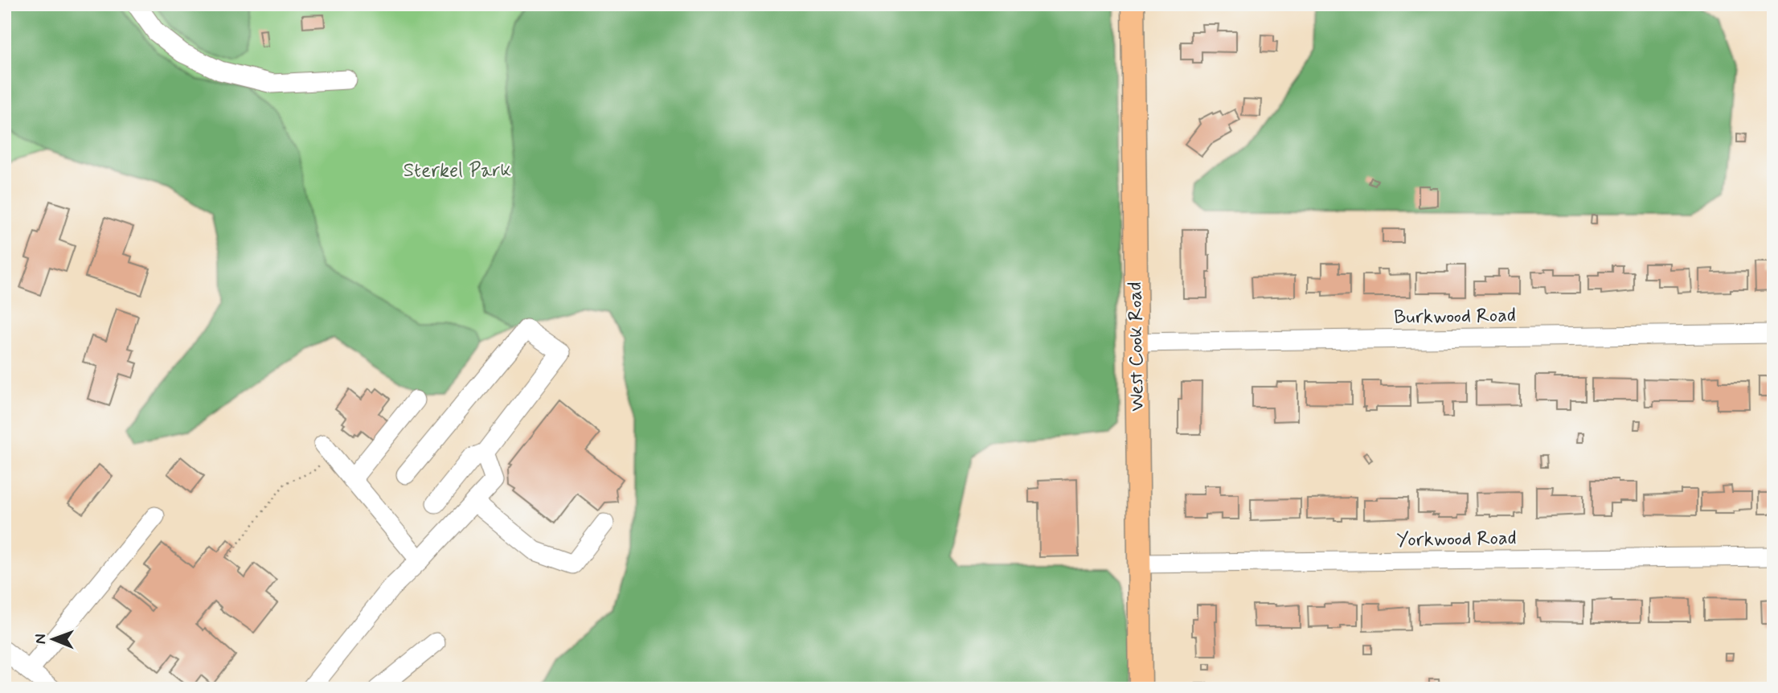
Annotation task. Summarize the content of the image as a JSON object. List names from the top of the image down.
{
  "streets": {
    "main road": ["West Cook Road"],
    "street": ["Burkwood Road", "Yorkwood Road"]
  },
  "crossings": [
    ["Burkwood Road", "West Cook Road"],
    ["West Cook Road", "Yorkwood Road"]
  ],
  "parks": ["Sterkel Park"],
  "north": "left"
}
